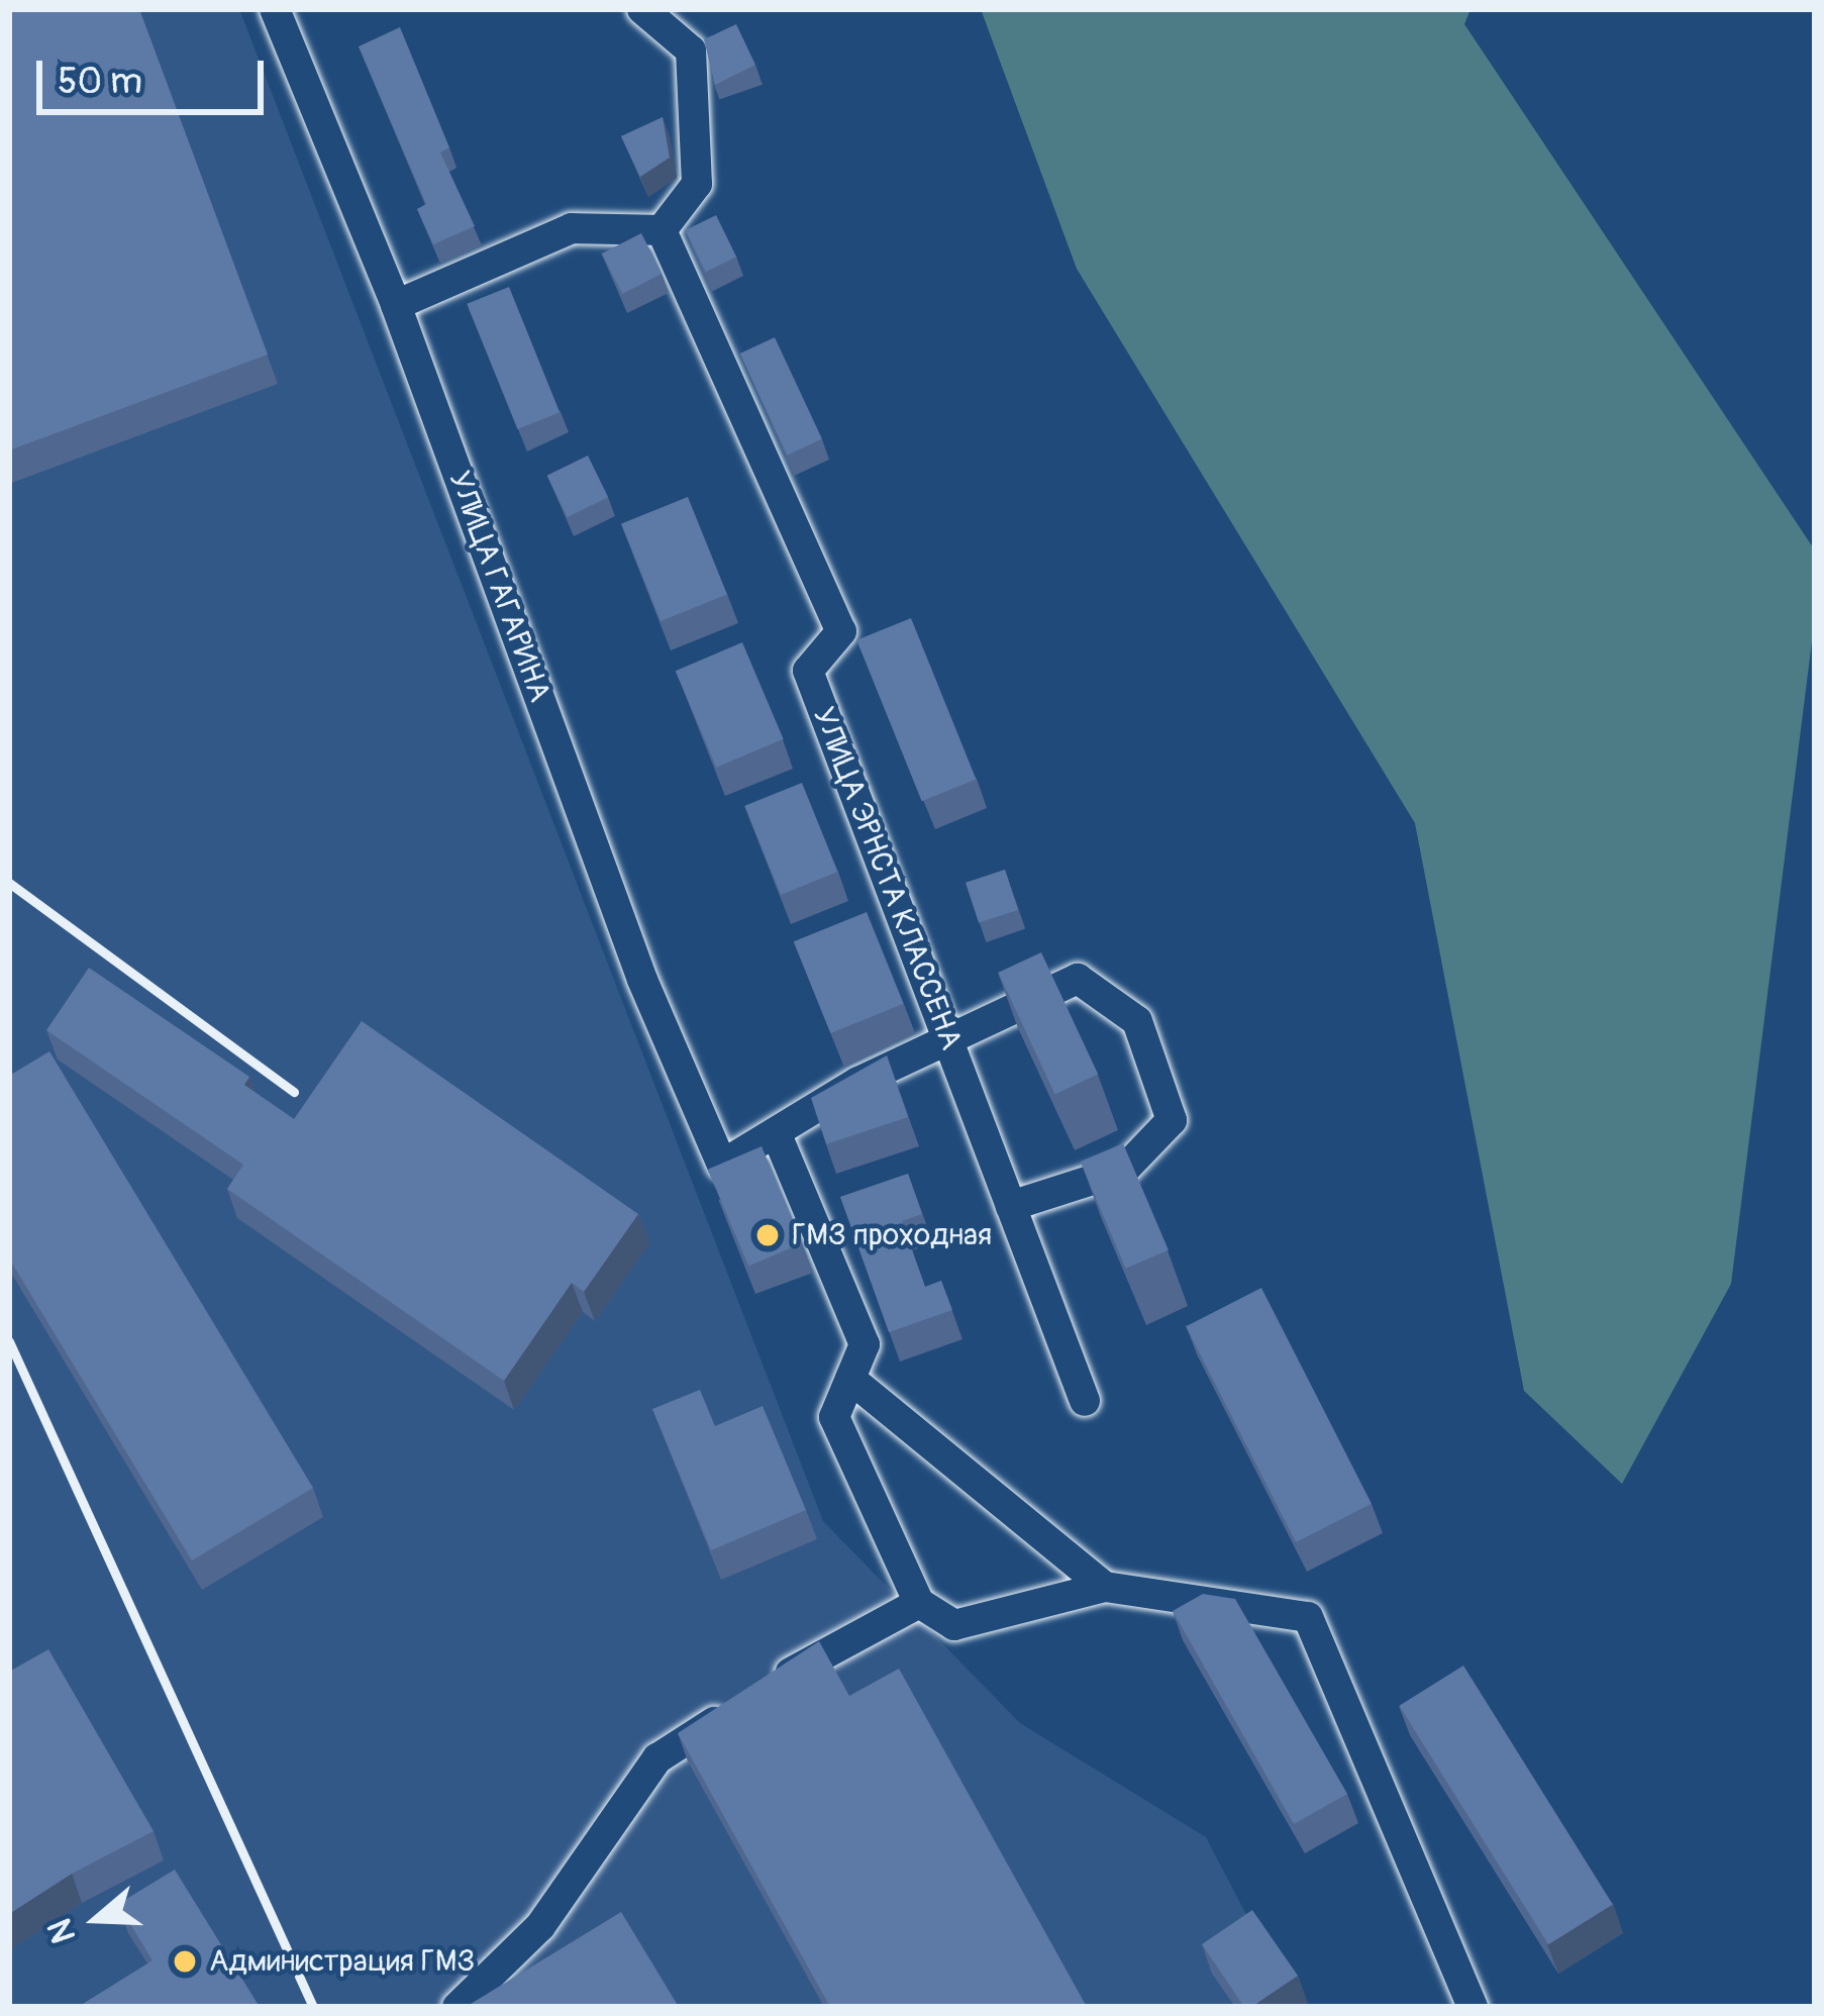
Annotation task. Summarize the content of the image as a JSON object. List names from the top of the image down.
{
  "streets": {
    "street": ["УЛИЦА ГАГАРИНА", "УЛИЦА ЭРНСТА КЛАССЕНА"]
  },
  "places": ["ГМЗ проходная", "Администрация ГМЗ"],
  "scale_bar": "50 m",
  "north": "left"
}
